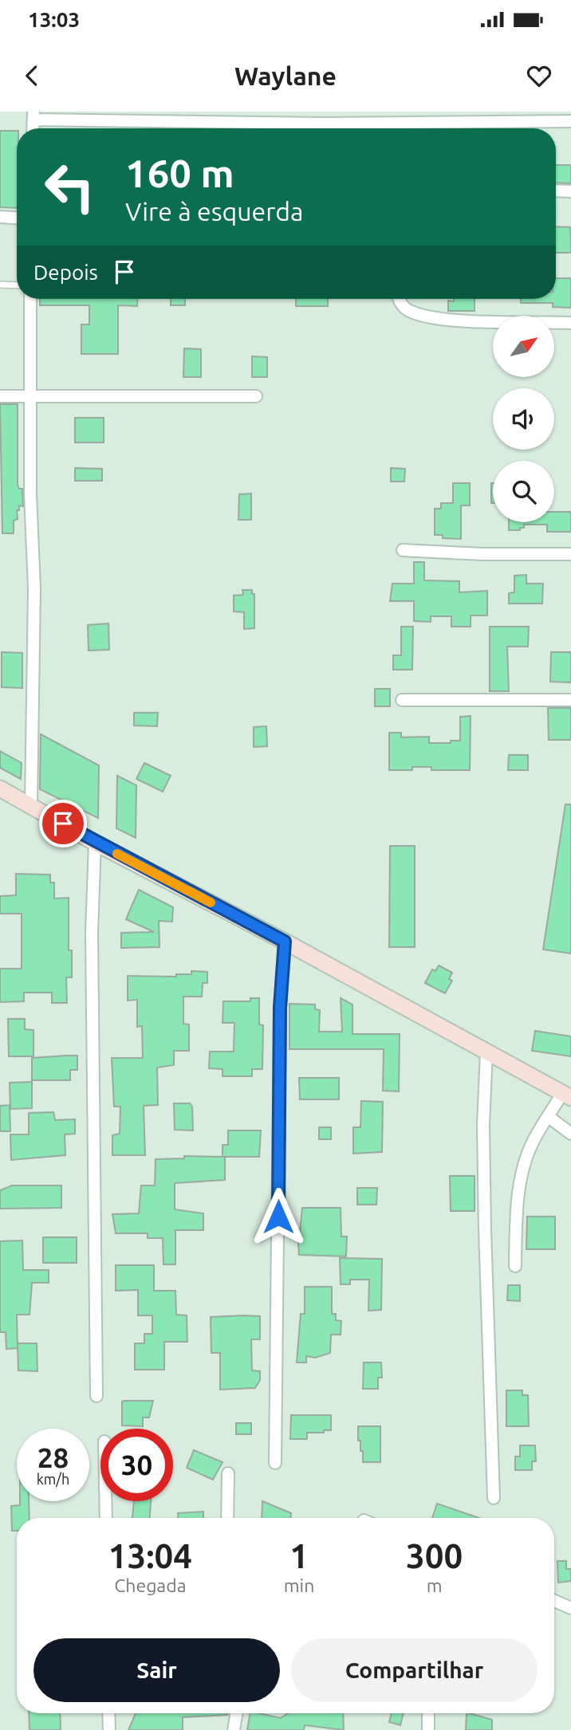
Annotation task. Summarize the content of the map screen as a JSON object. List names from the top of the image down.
{
  "north": "top right",
  "page": {
    "status": "13:03",
    "header": "Waylane",
    "turn": ["160 m", "Vire à esquerda"],
    "then": "Depois",
    "speed": "28 km/h",
    "limit": "30",
    "eta": [
      "13:04",
      "Chegada",
      "1",
      "min",
      "300",
      "m"
    ],
    "buttons": ["Sair", "Compartilhar"]
  }
}
